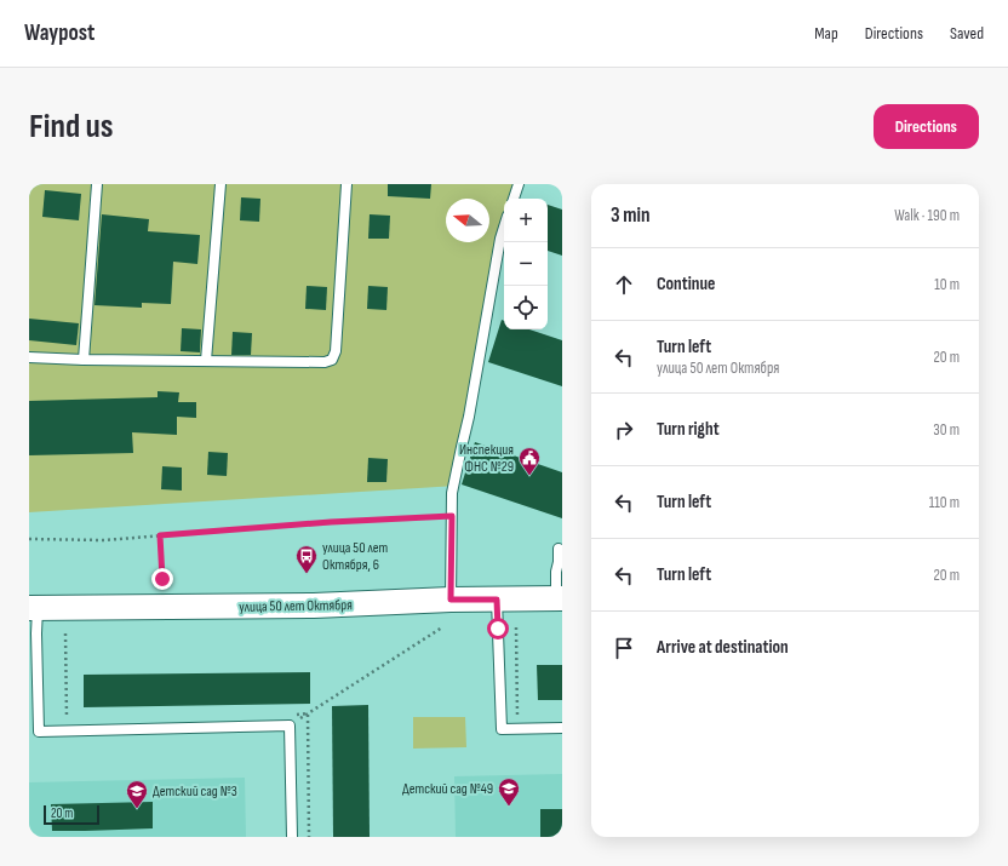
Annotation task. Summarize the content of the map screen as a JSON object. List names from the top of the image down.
{
  "streets": {
    "street": ["улица 50 лет Октября"]
  },
  "places": {
    "public building": ["Инспекция ФНС №29"],
    "bus stop": ["улица 50 лет Октября, 6"],
    "school or university": ["Детский сад №49", "Детский сад №3"]
  },
  "scale_bar": "20 m",
  "north": "left",
  "page": {
    "header": "Waypost",
    "nav": ["Map", "Directions", "Saved"],
    "buttons": "Directions",
    "title": "Find us",
    "heading": ["3 min", "Walk · 190 m"],
    "map_buttons": ["+", "−"],
    "list": [
      ["Continue", "10 m"],
      ["Turn left", "улица 50 лет Октября", "20 m"],
      ["Turn right", "30 m"],
      ["Turn left", "110 m"],
      ["Turn left", "20 m"],
      "Arrive at destination"
    ],
    "scale": "20 m"
  }
}
